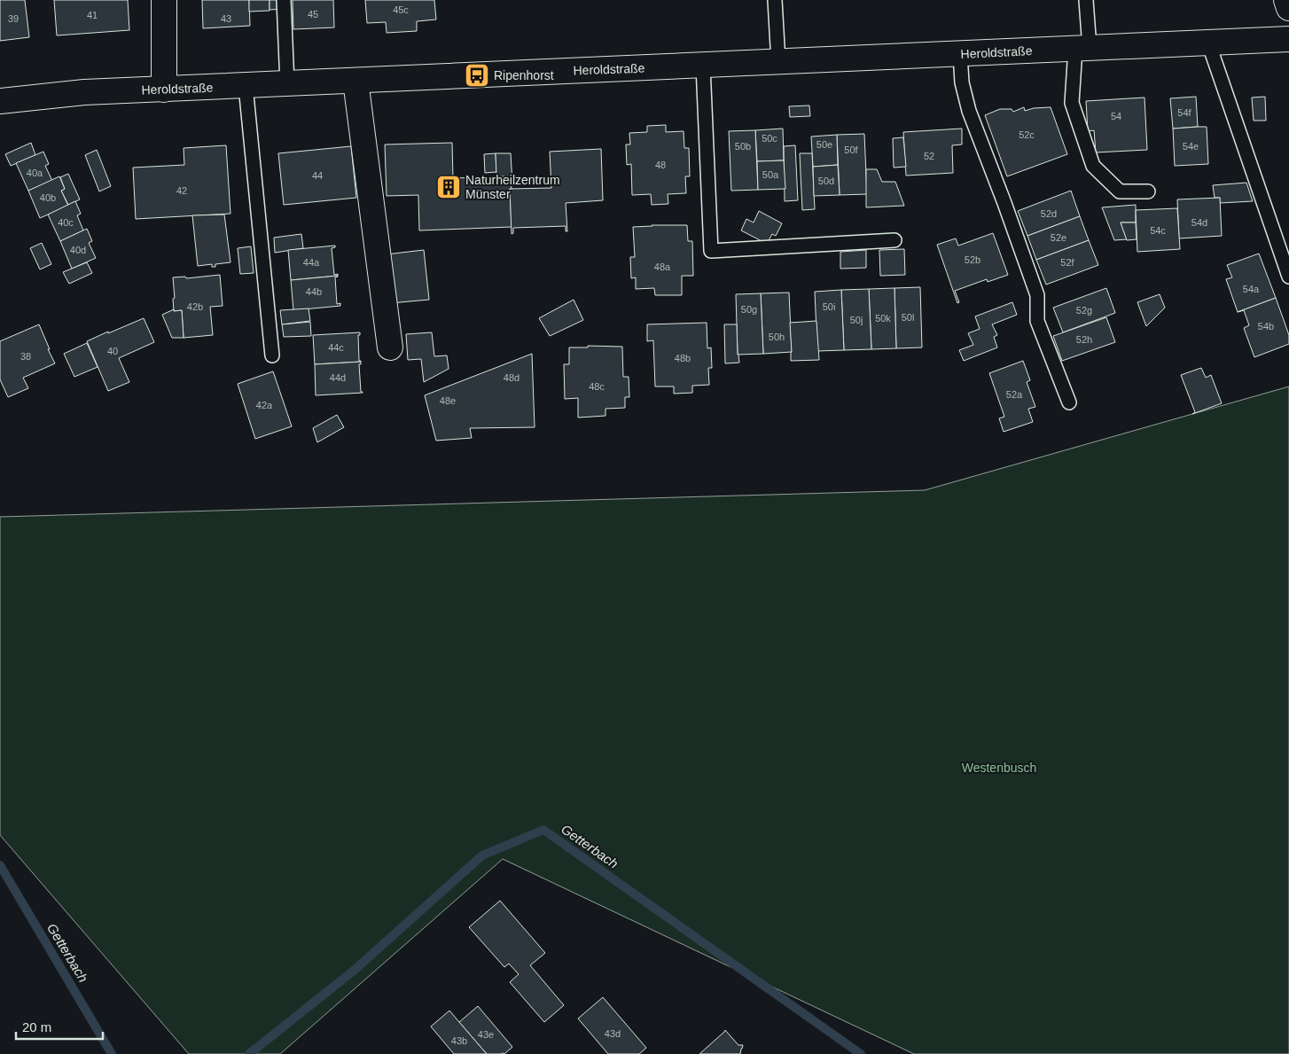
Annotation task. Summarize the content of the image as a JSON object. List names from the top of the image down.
{
  "streets": {
    "main road": ["Heroldstraße"]
  },
  "water": ["Getterbach"],
  "parks": ["Westenbusch"],
  "places": {
    "bus stop": ["Ripenhorst"],
    "building": ["Naturheilzentrum Münster"]
  },
  "house_numbers": [
    "45c",
    "45",
    "41",
    "39",
    "43",
    "54f",
    "54",
    "52c",
    "50c",
    "50e",
    "50b",
    "54e",
    "50f",
    "52",
    "48",
    "40a",
    "50a",
    "44",
    "50d",
    "42",
    "40b",
    "52d",
    "40c",
    "54d",
    "54c",
    "52e",
    "40d",
    "52b",
    "44a",
    "52f",
    "48a",
    "54a",
    "44b",
    "42b",
    "50i",
    "50g",
    "52g",
    "50l",
    "50k",
    "50j",
    "54b",
    "50h",
    "52h",
    "44c",
    "40",
    "38",
    "48b",
    "44d",
    "48d",
    "48c",
    "52a",
    "48e",
    "42a",
    "43d",
    "43e",
    "43b"
  ],
  "scale_bar": "20 m"
}
